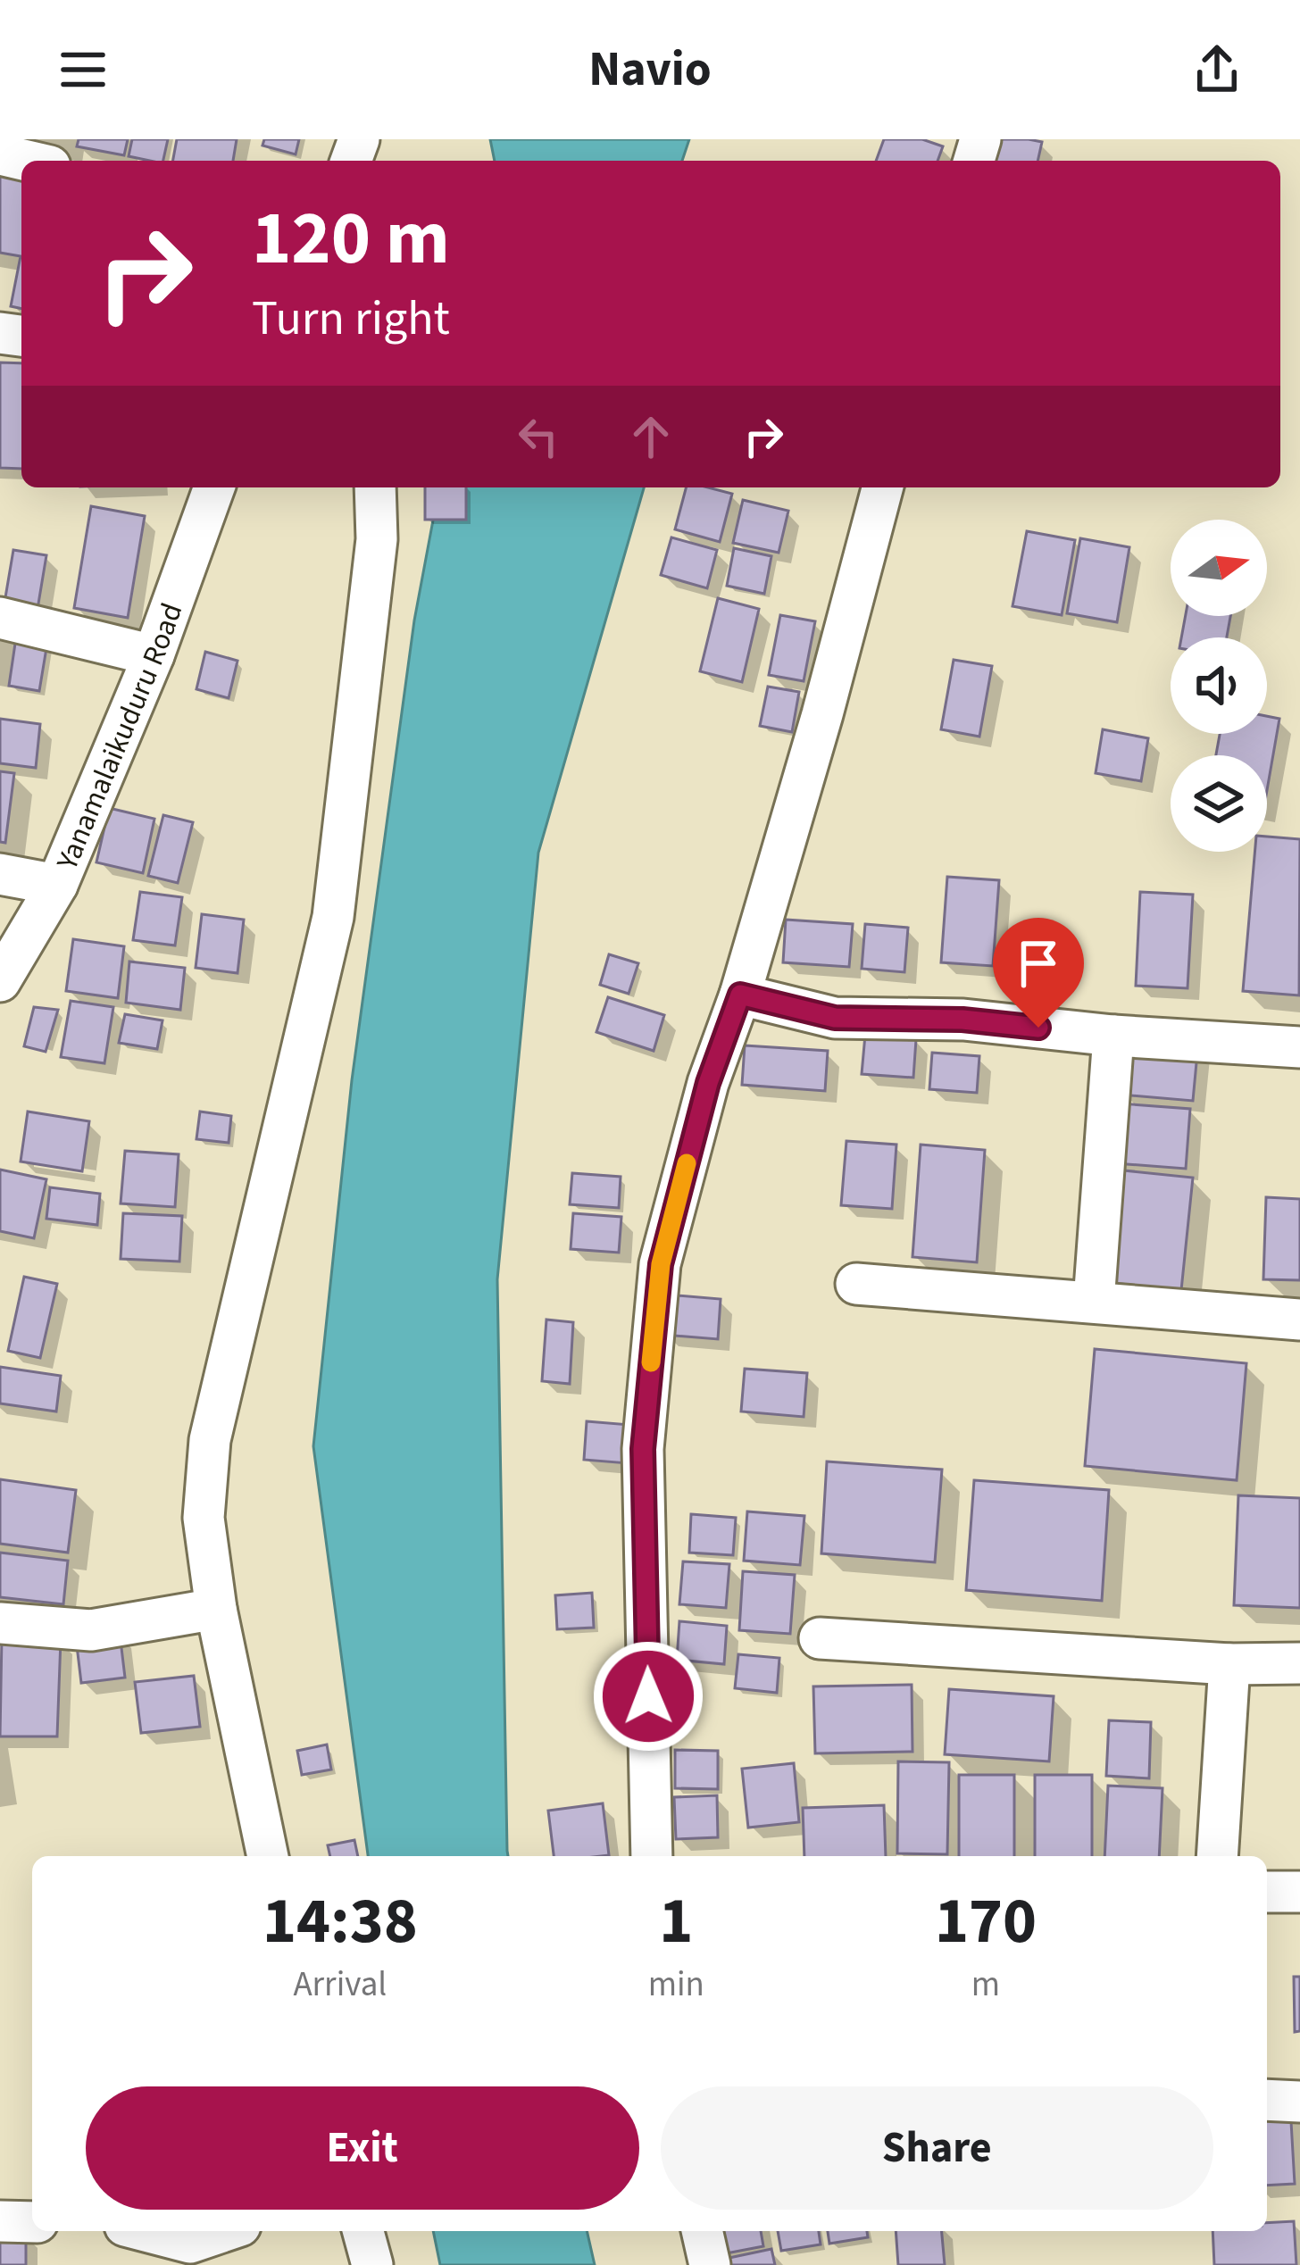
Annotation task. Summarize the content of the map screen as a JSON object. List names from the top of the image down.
{
  "streets": {
    "street": ["Yanamalaikuduru Road"]
  },
  "north": "right",
  "page": {
    "header": "Navio",
    "turn": ["120 m", "Turn right"],
    "eta": [
      "14:38",
      "Arrival",
      "1",
      "min",
      "170",
      "m"
    ],
    "buttons": ["Exit", "Share"]
  }
}
